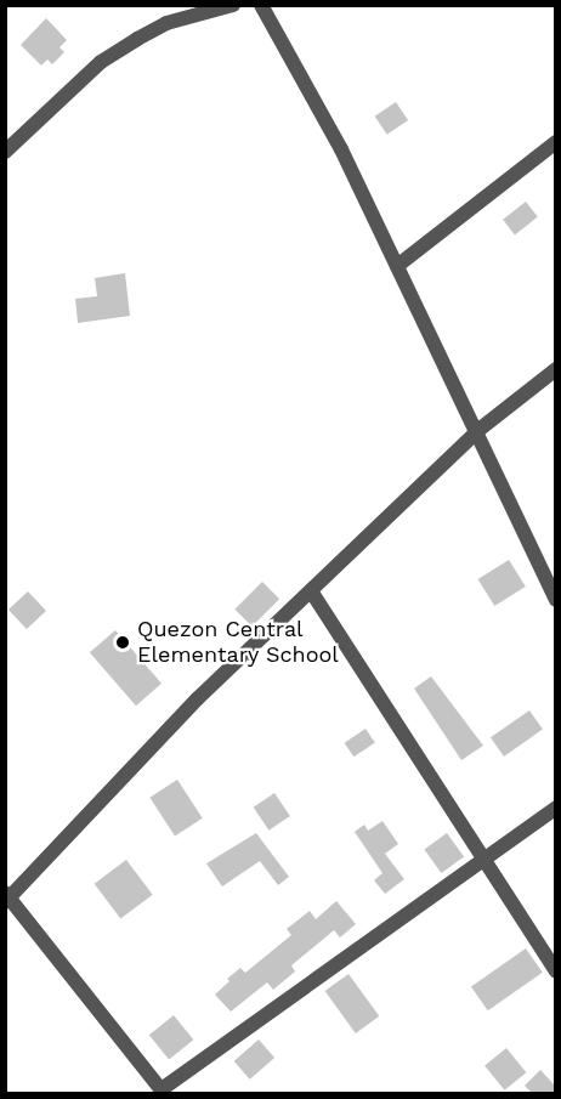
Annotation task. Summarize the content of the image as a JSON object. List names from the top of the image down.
{
  "places": ["Quezon Central Elementary School"]
}
